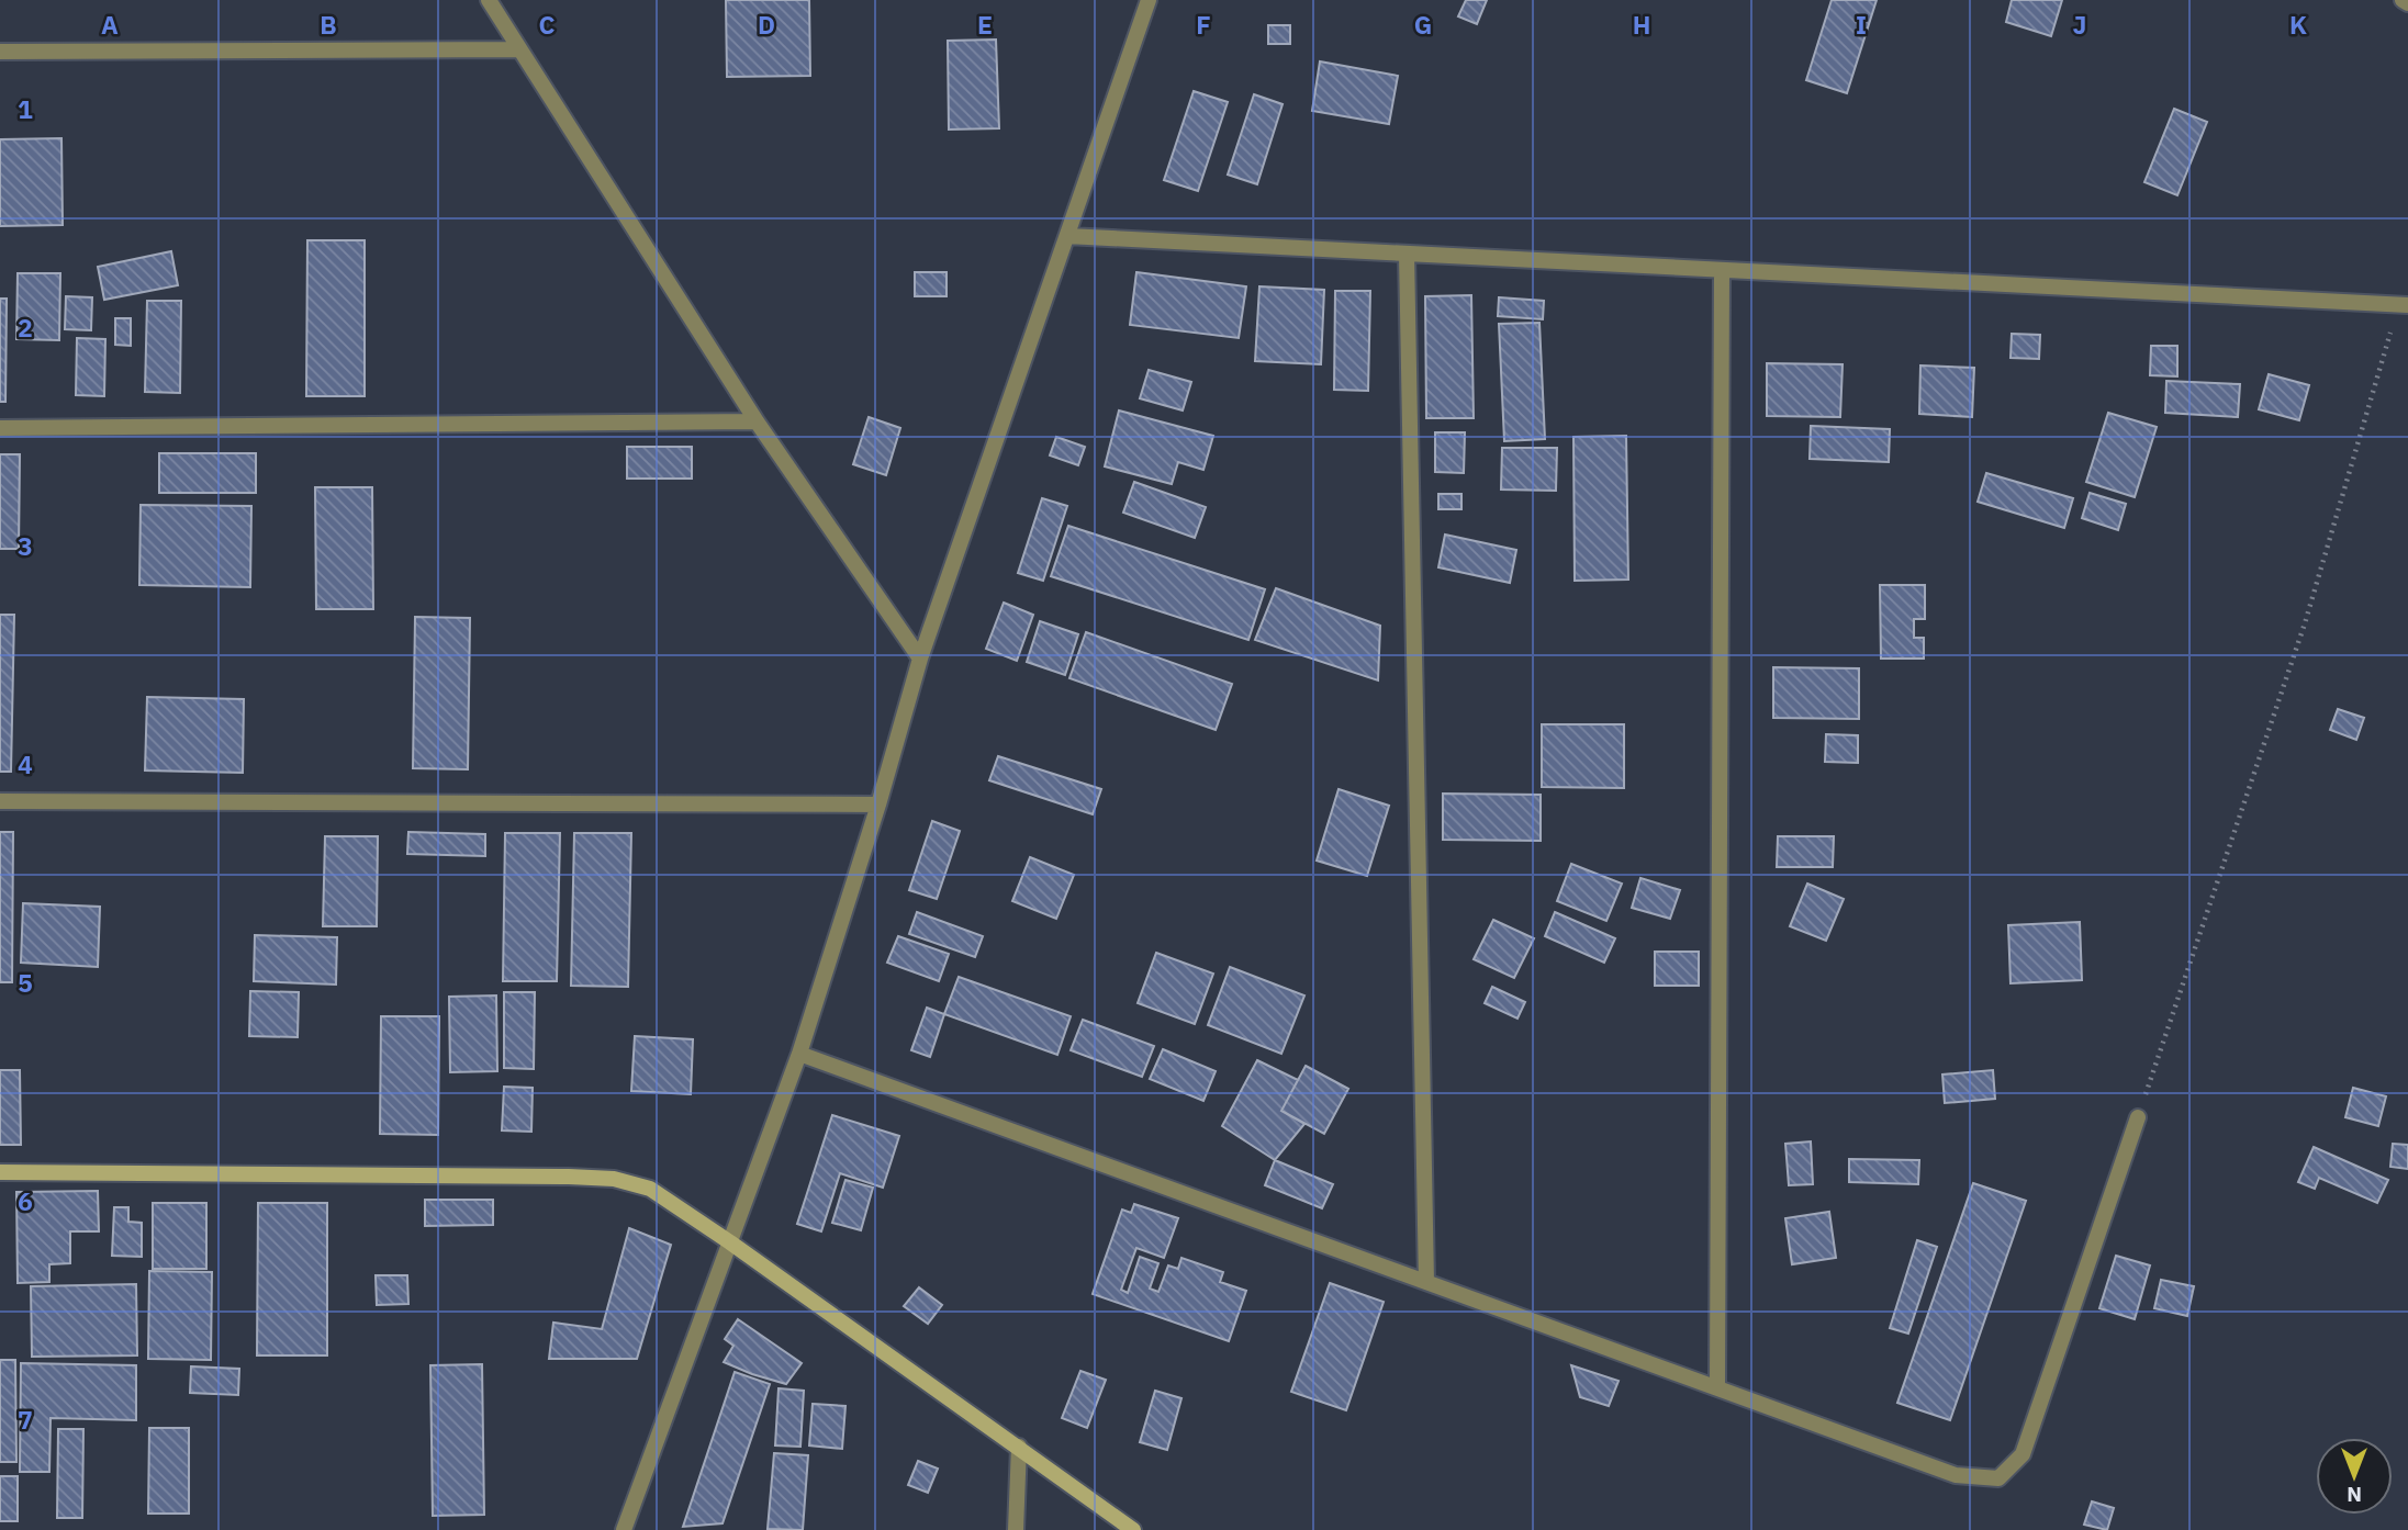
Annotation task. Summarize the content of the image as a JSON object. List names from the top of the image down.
{
  "north": "bottom",
  "grid": {
    "columns": [
      "A",
      "B",
      "C",
      "D",
      "E",
      "F",
      "G",
      "H",
      "I",
      "J",
      "K"
    ],
    "rows": [
      "1",
      "2",
      "3",
      "4",
      "5",
      "6",
      "7"
    ]
  }
}
